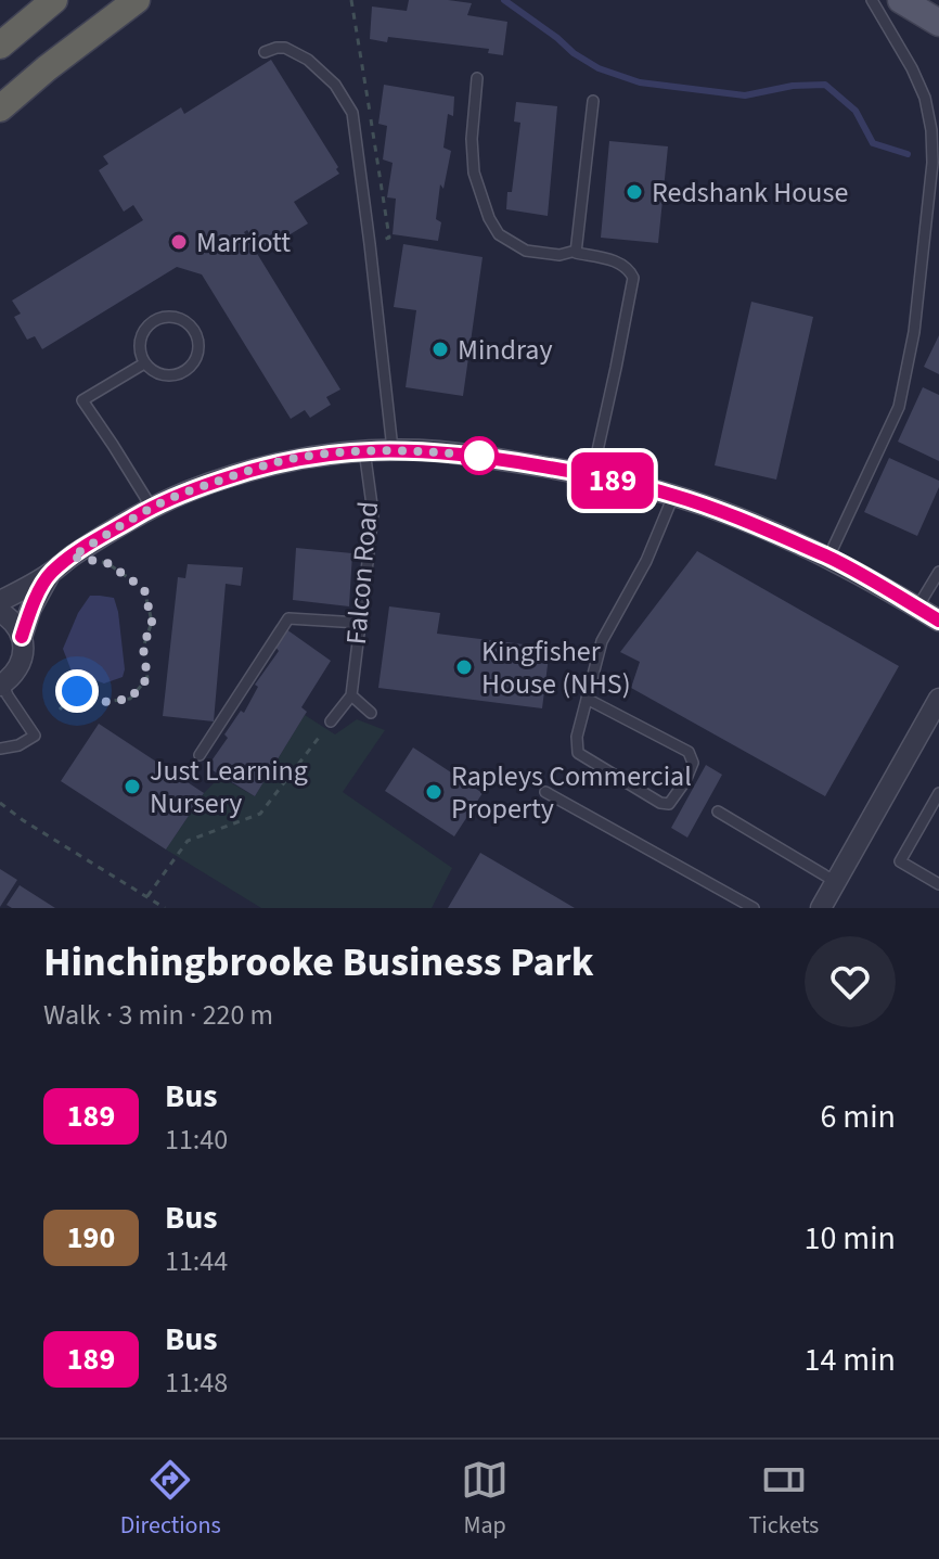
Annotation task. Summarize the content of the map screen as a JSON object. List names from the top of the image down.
{
  "streets": {
    "lane": ["Falcon Road"]
  },
  "places": [
    "Redshank House",
    "Marriott",
    "Mindray",
    "Kingfisher House (NHS)",
    "Just Learning Nursery",
    "Rapleys Commercial Property"
  ],
  "lines": ["bus line 189"],
  "page": {
    "on_map": "189",
    "heading": ["Hinchingbrooke Business Park", "Walk · 3 min · 220 m"],
    "list": [
      {
        "mark": "189",
        "name": "Bus",
        "note": "11:40",
        "value": "6 min"
      },
      {
        "mark": "190",
        "name": "Bus",
        "note": "11:44",
        "value": "10 min"
      },
      {
        "mark": "189",
        "name": "Bus",
        "note": "11:48",
        "value": "14 min"
      }
    ],
    "tabs": ["Directions", "Map", "Tickets"]
  }
}
